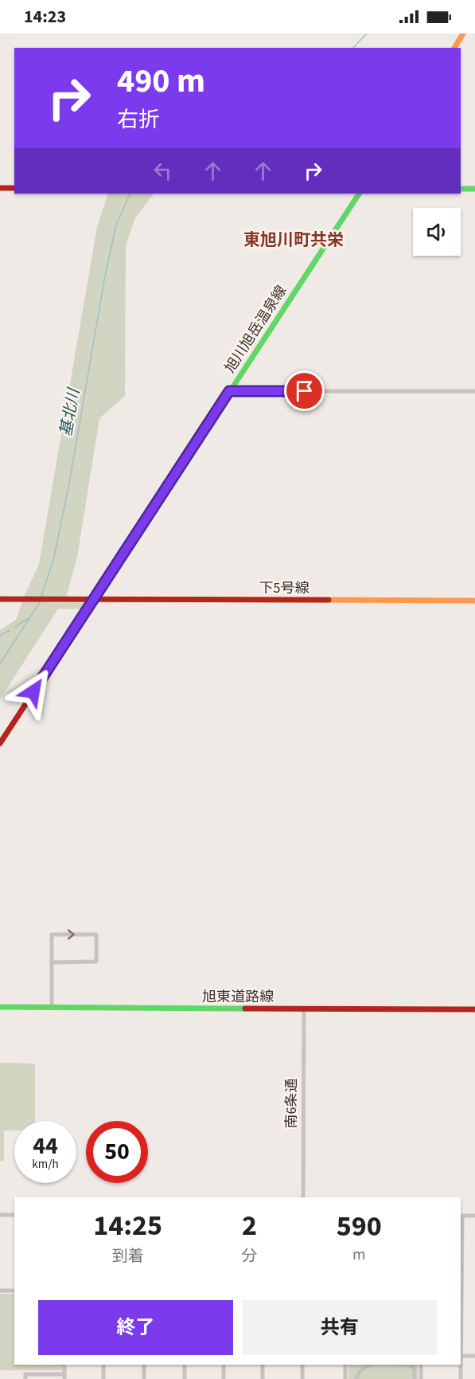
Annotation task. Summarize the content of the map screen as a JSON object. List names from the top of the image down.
{
  "streets": {
    "street": [
      "旭川旭岳温泉線",
      "下5号線",
      "旭東道路線",
      "南6条通"
    ]
  },
  "crossings": [
    ["旭川旭岳温泉線", "下5号線"],
    ["旭東道路線", "南6条通"]
  ],
  "districts": ["東旭川町共栄"],
  "water": ["基北川"],
  "page": {
    "status": "14:23",
    "turn": ["490 m", "右折"],
    "speed": "44 km/h",
    "limit": "50",
    "eta": [
      "14:25",
      "到着",
      "2",
      "分",
      "590",
      "m"
    ],
    "buttons": ["終了", "共有"]
  }
}
